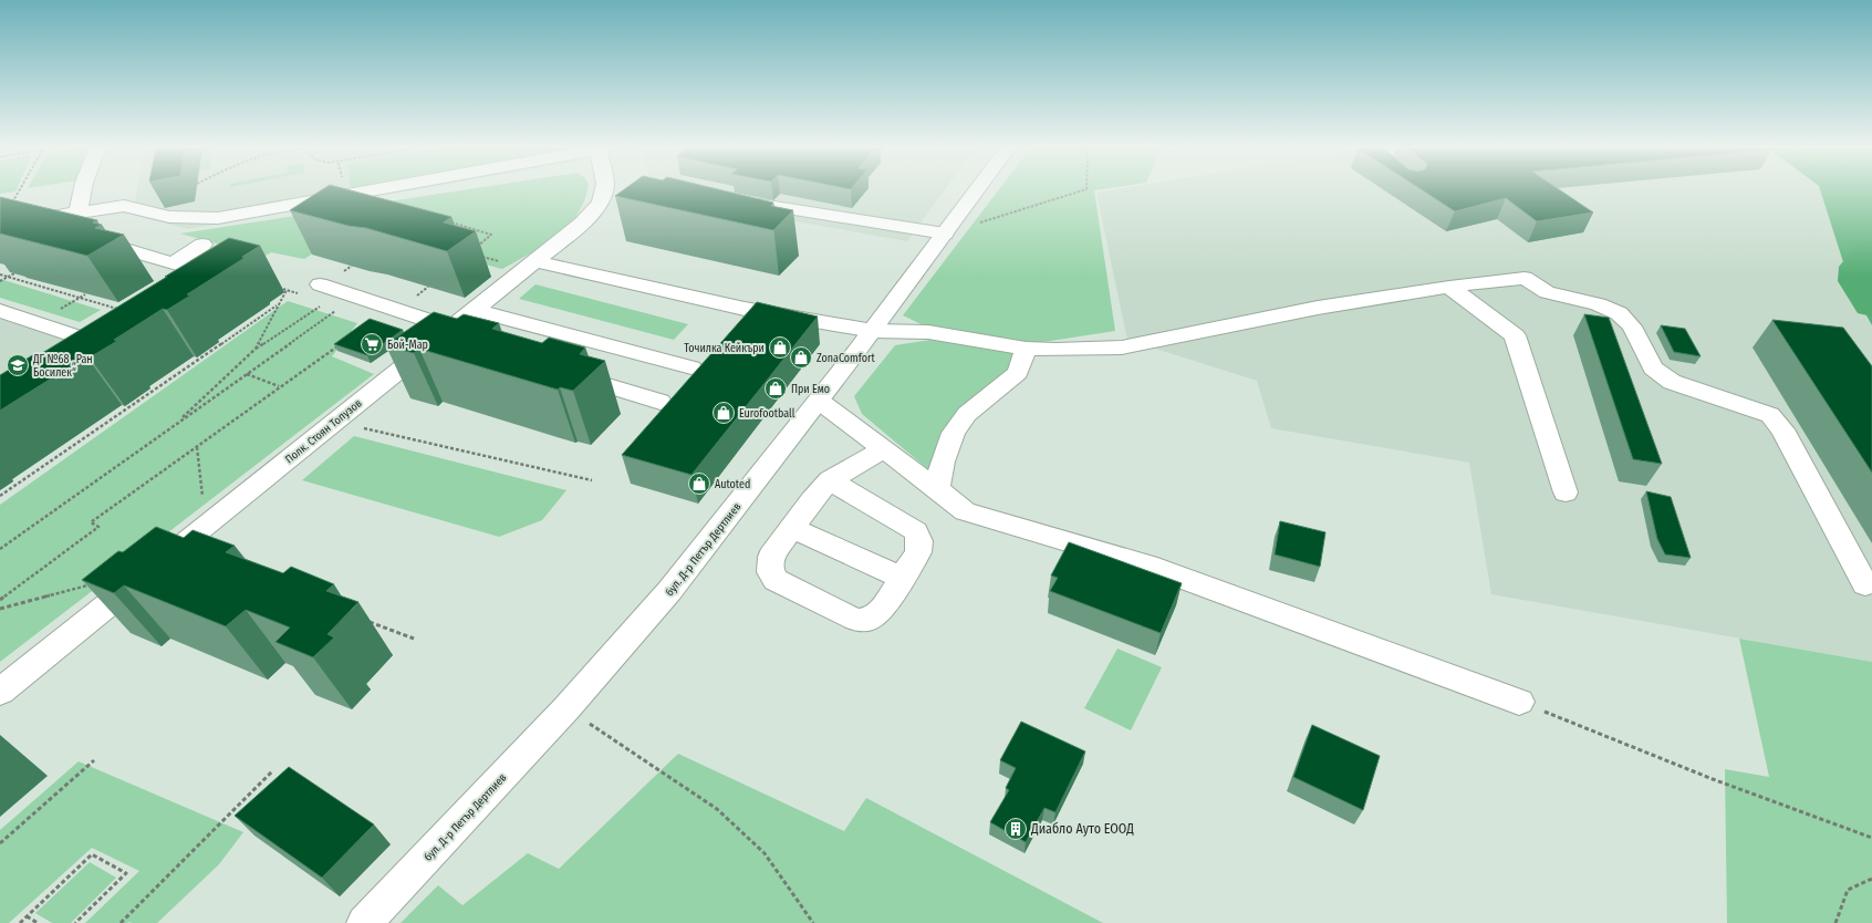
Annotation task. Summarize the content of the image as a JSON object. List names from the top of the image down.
{
  "streets": {
    "street": ["Полк. Стоян Топузов", "бул. Д-р Петър Дертлиев"]
  },
  "places": {
    "supermarket": ["Бой-Мар"],
    "shop": [
      "Точилка Кейкъри",
      "ZonaComfort",
      "При Емо",
      "Eurofootball",
      "Autoted"
    ],
    "school or university": ["ДГ №68 „Ран Босилек“"],
    "building": ["Диабло Ауто ЕООД"]
  }
}
